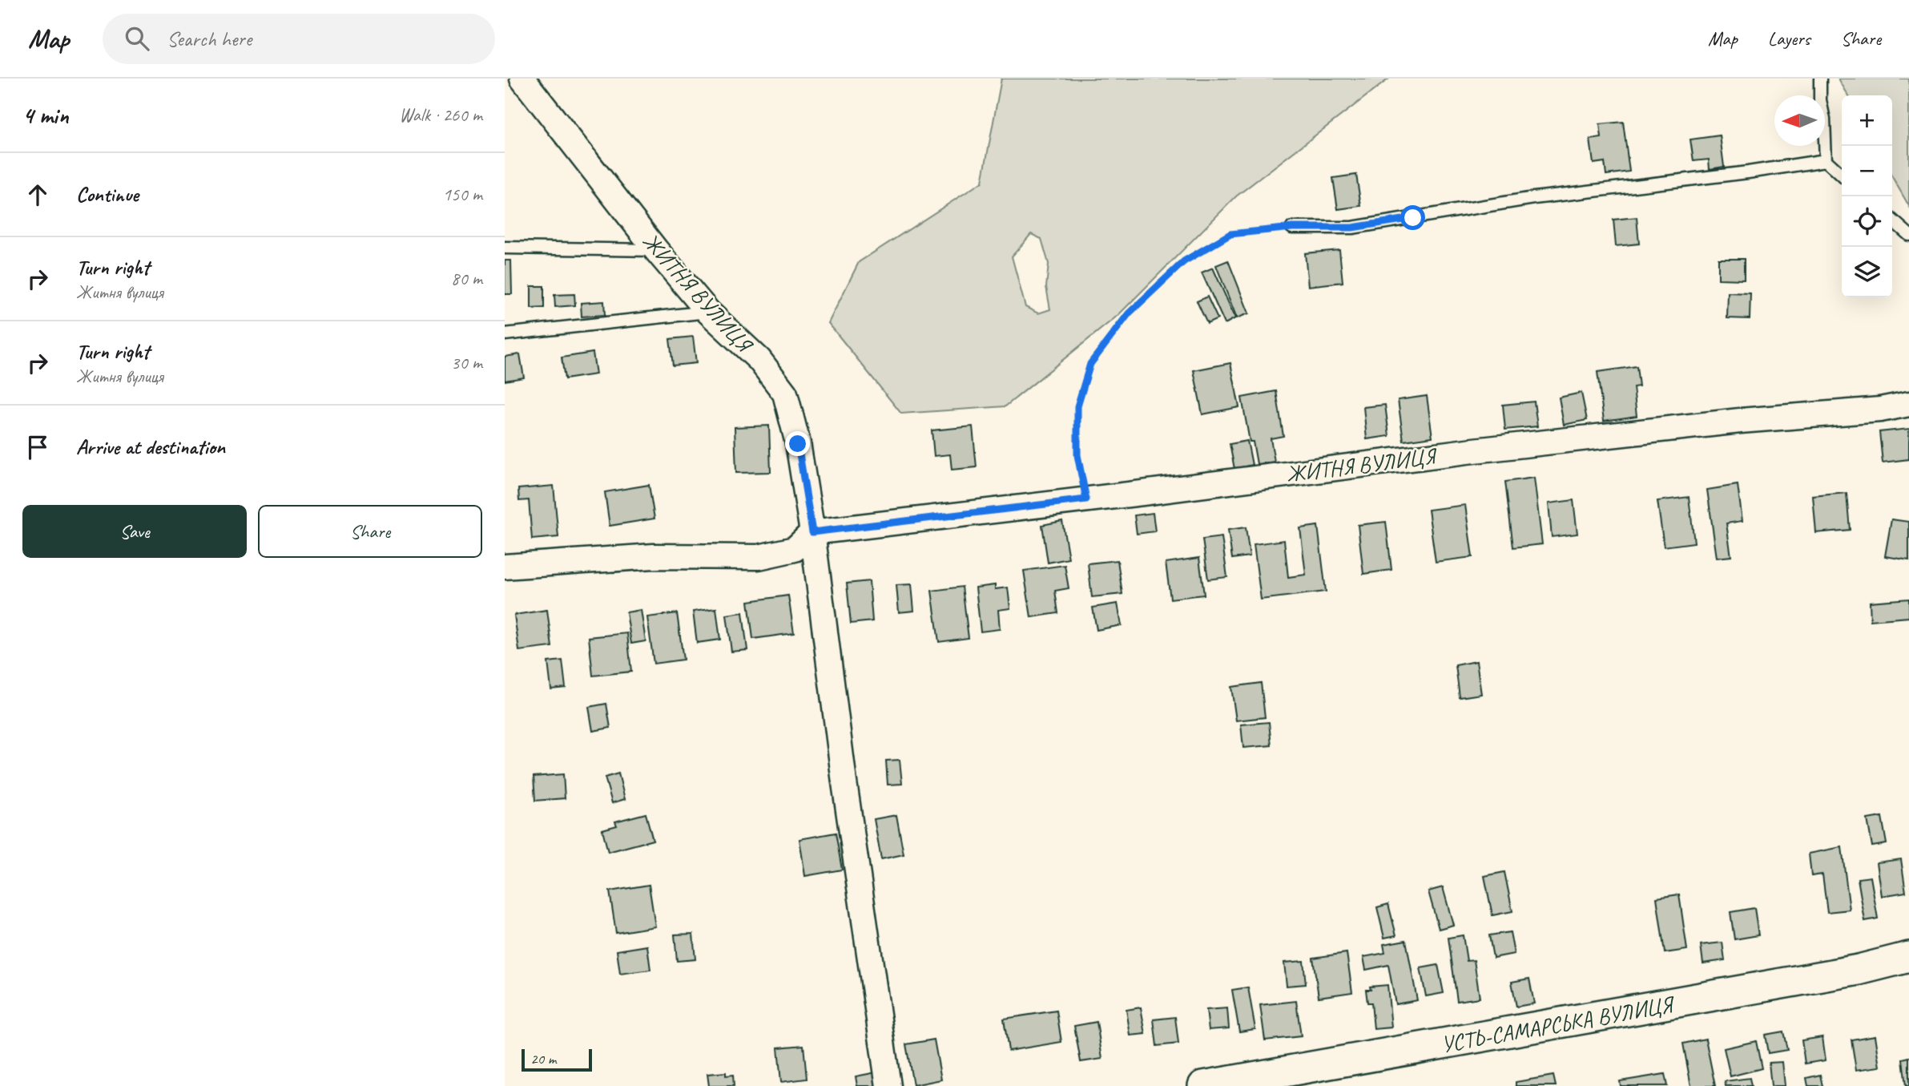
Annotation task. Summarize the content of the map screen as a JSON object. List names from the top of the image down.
{
  "streets": {
    "street": ["ЖИТНЯ ВУЛИЦЯ", "УСТЬ-САМАРСЬКА ВУЛИЦЯ"]
  },
  "scale_bar": "20 m",
  "north": "left",
  "page": {
    "header": "Map",
    "search": "Search here",
    "nav": ["Map", "Layers", "Share"],
    "heading": ["4 min", "Walk · 260 m"],
    "map_buttons": ["+", "−"],
    "list": [
      ["Continue", "150 m"],
      ["Turn right", "Житня вулиця", "80 m"],
      ["Turn right", "Житня вулиця", "30 m"],
      "Arrive at destination"
    ],
    "buttons": ["Save", "Share"],
    "scale": "20 m"
  }
}
